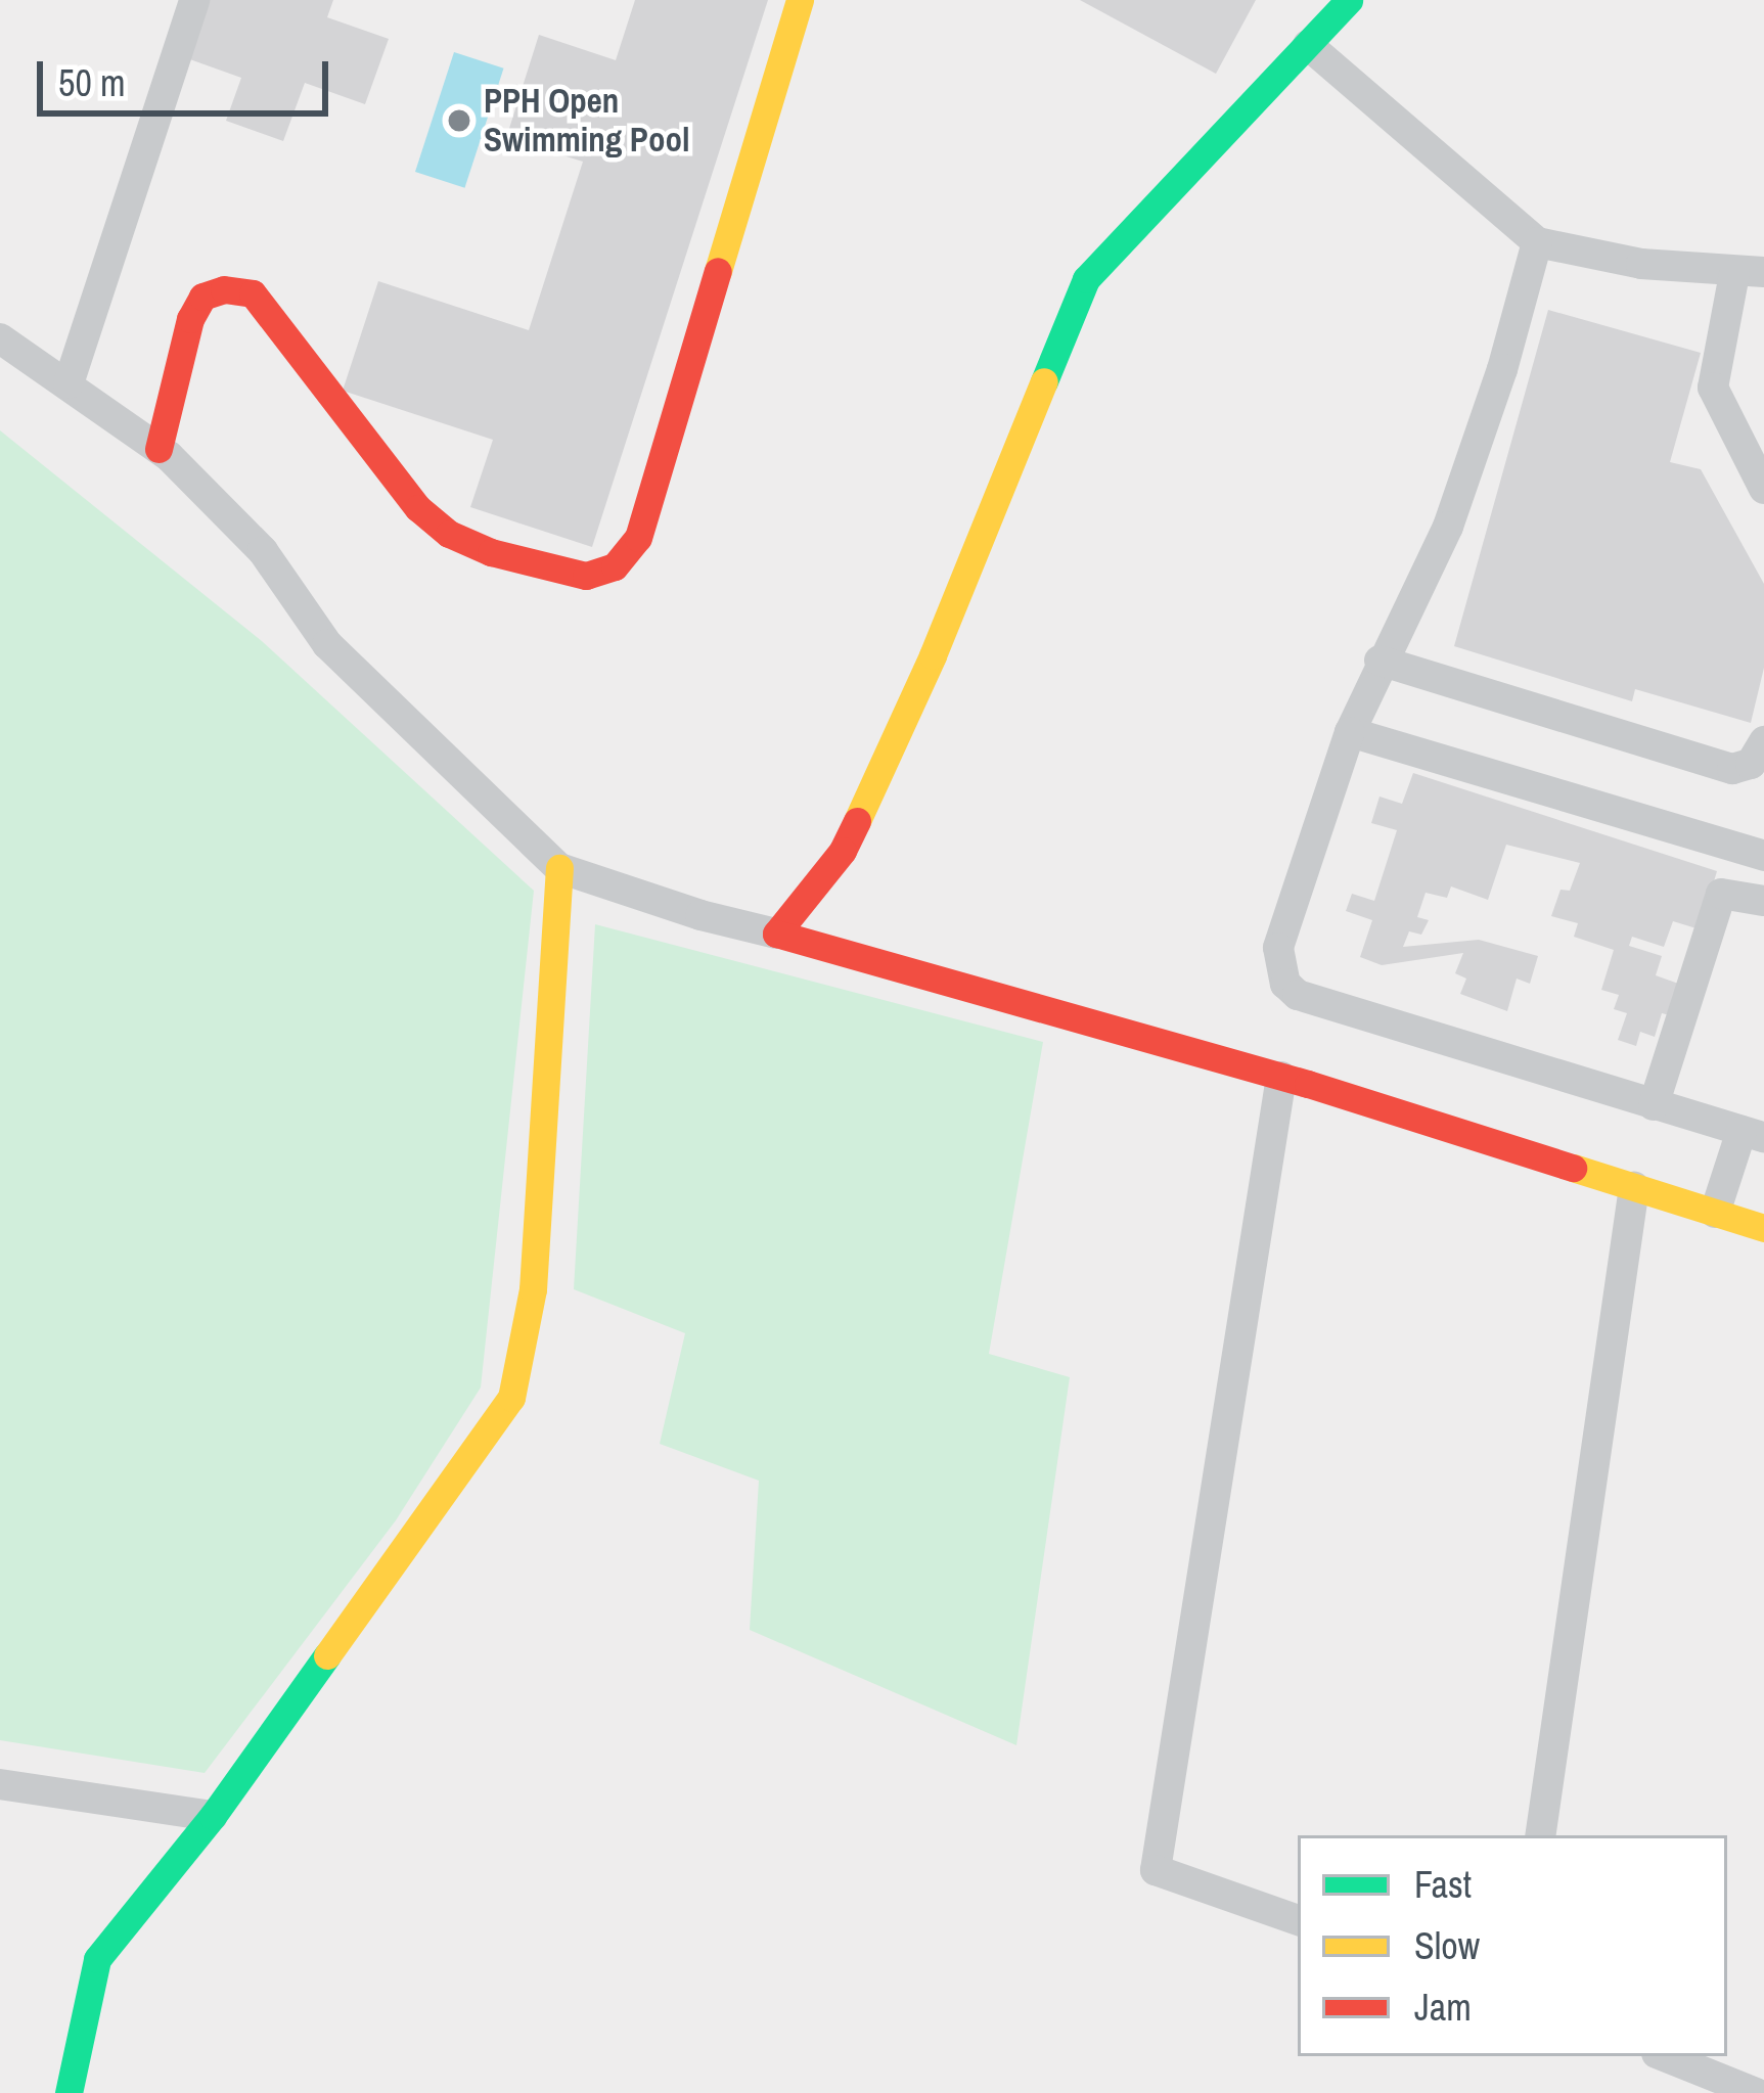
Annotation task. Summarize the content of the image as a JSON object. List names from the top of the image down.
{
  "places": ["PPH Open Swimming Pool"],
  "legend": ["Fast", "Slow", "Jam"],
  "scale_bar": "50 m"
}
